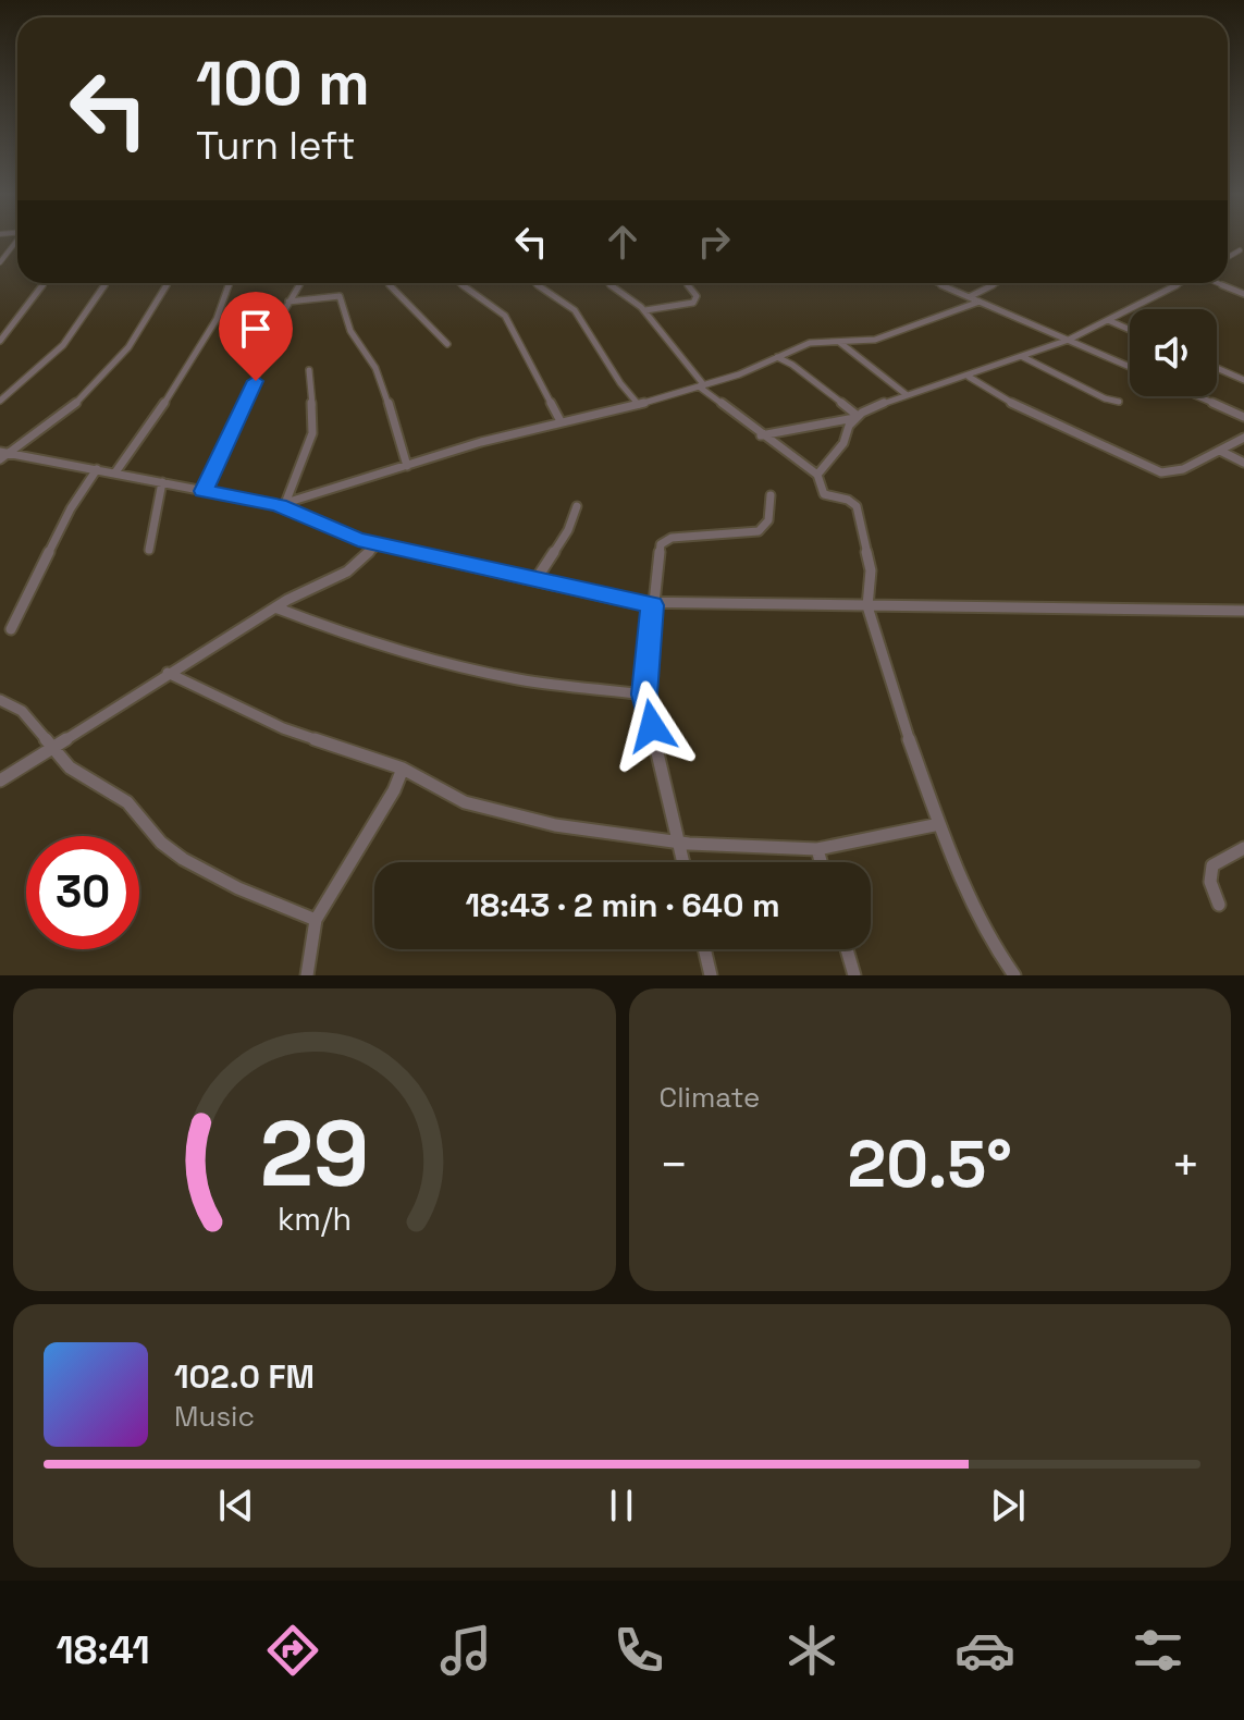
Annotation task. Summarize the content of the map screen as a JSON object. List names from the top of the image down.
{
  "page": {
    "turn": ["100 m", "Turn left"],
    "limit": "30",
    "trip": "18:43 · 2 min · 640 m",
    "tile": "Climate",
    "heat": ["−", "20.5°", "+"],
    "song": ["102.0 FM", "Music"],
    "tabs": "18:41",
    "gauge": ["29", "km/h"]
  }
}
